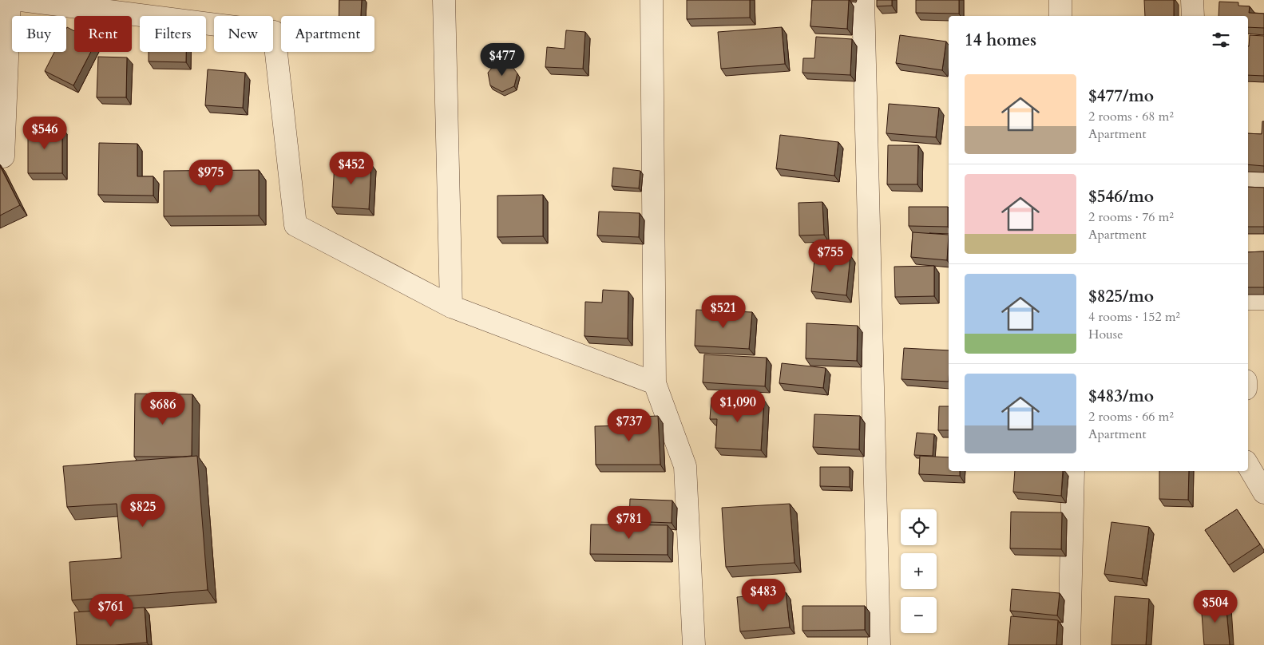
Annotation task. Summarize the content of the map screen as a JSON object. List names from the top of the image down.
{
  "page": {
    "chip": [
      "Buy",
      "Rent",
      "Filters",
      "New",
      "Apartment"
    ],
    "heading": "14 homes",
    "price": [
      "$477",
      "$546",
      "$452",
      "$975",
      "$755",
      "$521",
      "$1,090",
      "$686",
      "$737",
      "$825",
      "$781",
      "$483",
      "$504",
      "$761"
    ],
    "list": [
      {
        "name": "$477/mo",
        "note": "2 rooms · 68 m² · Apartment"
      },
      {
        "name": "$546/mo",
        "note": "2 rooms · 76 m² · Apartment"
      },
      {
        "name": "$825/mo",
        "note": "4 rooms · 152 m² · House"
      },
      {
        "name": "$483/mo",
        "note": "2 rooms · 66 m² · Apartment"
      }
    ],
    "map_buttons": ["+", "−"]
  }
}
